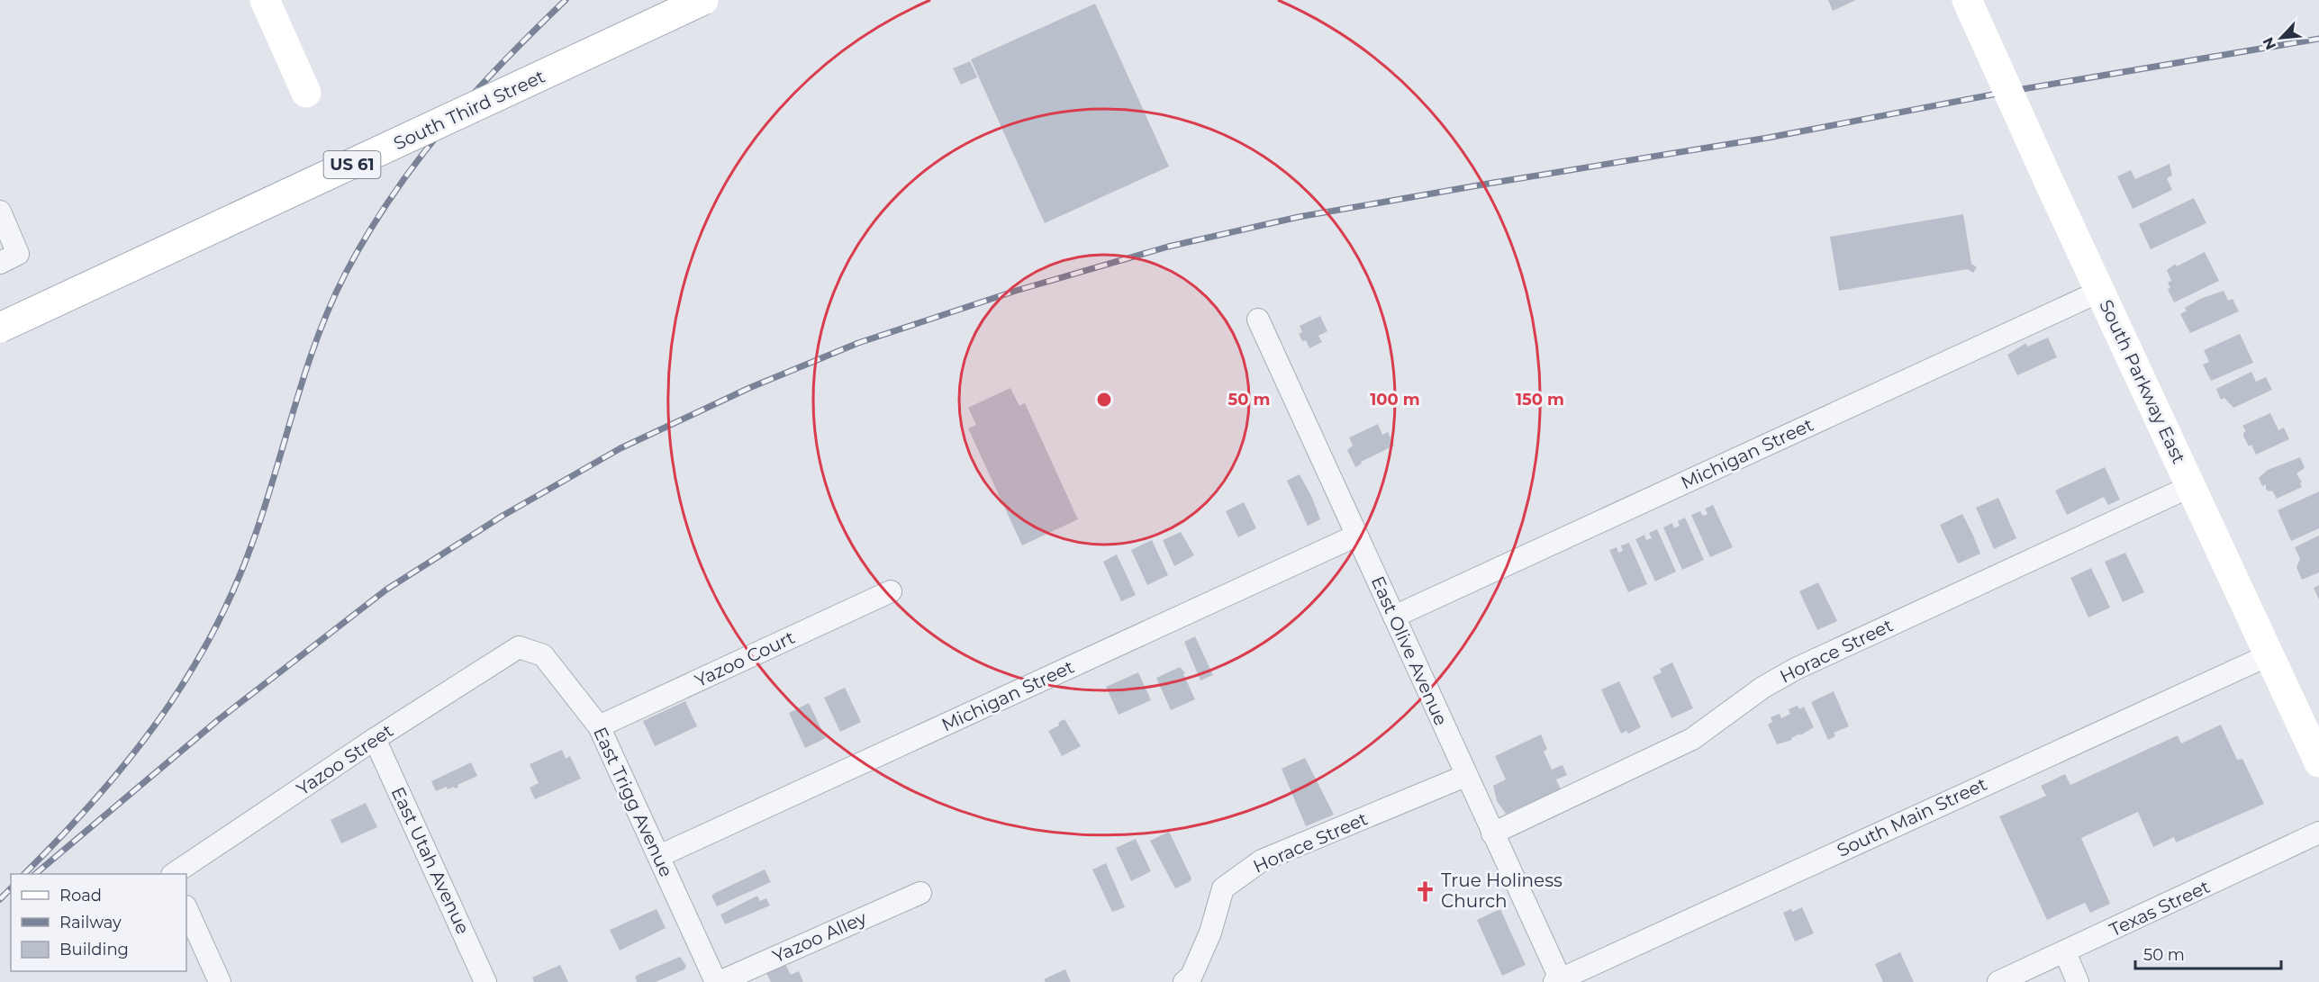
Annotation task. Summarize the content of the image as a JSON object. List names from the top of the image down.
{
  "streets": {
    "main road": ["South Third Street", "US 61", "South Parkway East"],
    "street": [
      "Michigan Street",
      "East Olive Avenue",
      "Horace Street",
      "Yazoo Court",
      "Yazoo Street",
      "East Trigg Avenue",
      "South Main Street",
      "East Utah Avenue",
      "Texas Street",
      "Yazoo Alley"
    ]
  },
  "crossings": [
    ["South Parkway East", "Michigan Street"],
    ["South Parkway East", "Horace Street"],
    ["South Parkway East", "South Main Street"],
    ["Michigan Street", "East Olive Avenue"],
    ["Michigan Street", "East Trigg Avenue"],
    ["East Olive Avenue", "Horace Street"],
    ["East Olive Avenue", "South Main Street"],
    ["Yazoo Court", "East Trigg Avenue"],
    ["Yazoo Street", "East Trigg Avenue"],
    ["Yazoo Street", "East Utah Avenue"],
    ["East Trigg Avenue", "Yazoo Alley"]
  ],
  "places": {
    "church": ["True Holiness Church"]
  },
  "legend": ["Road", "Railway", "Building"],
  "scale_bar": "50 m",
  "north": "bottom left",
  "rings": ["50 m", "100 m", "150 m"]
}
